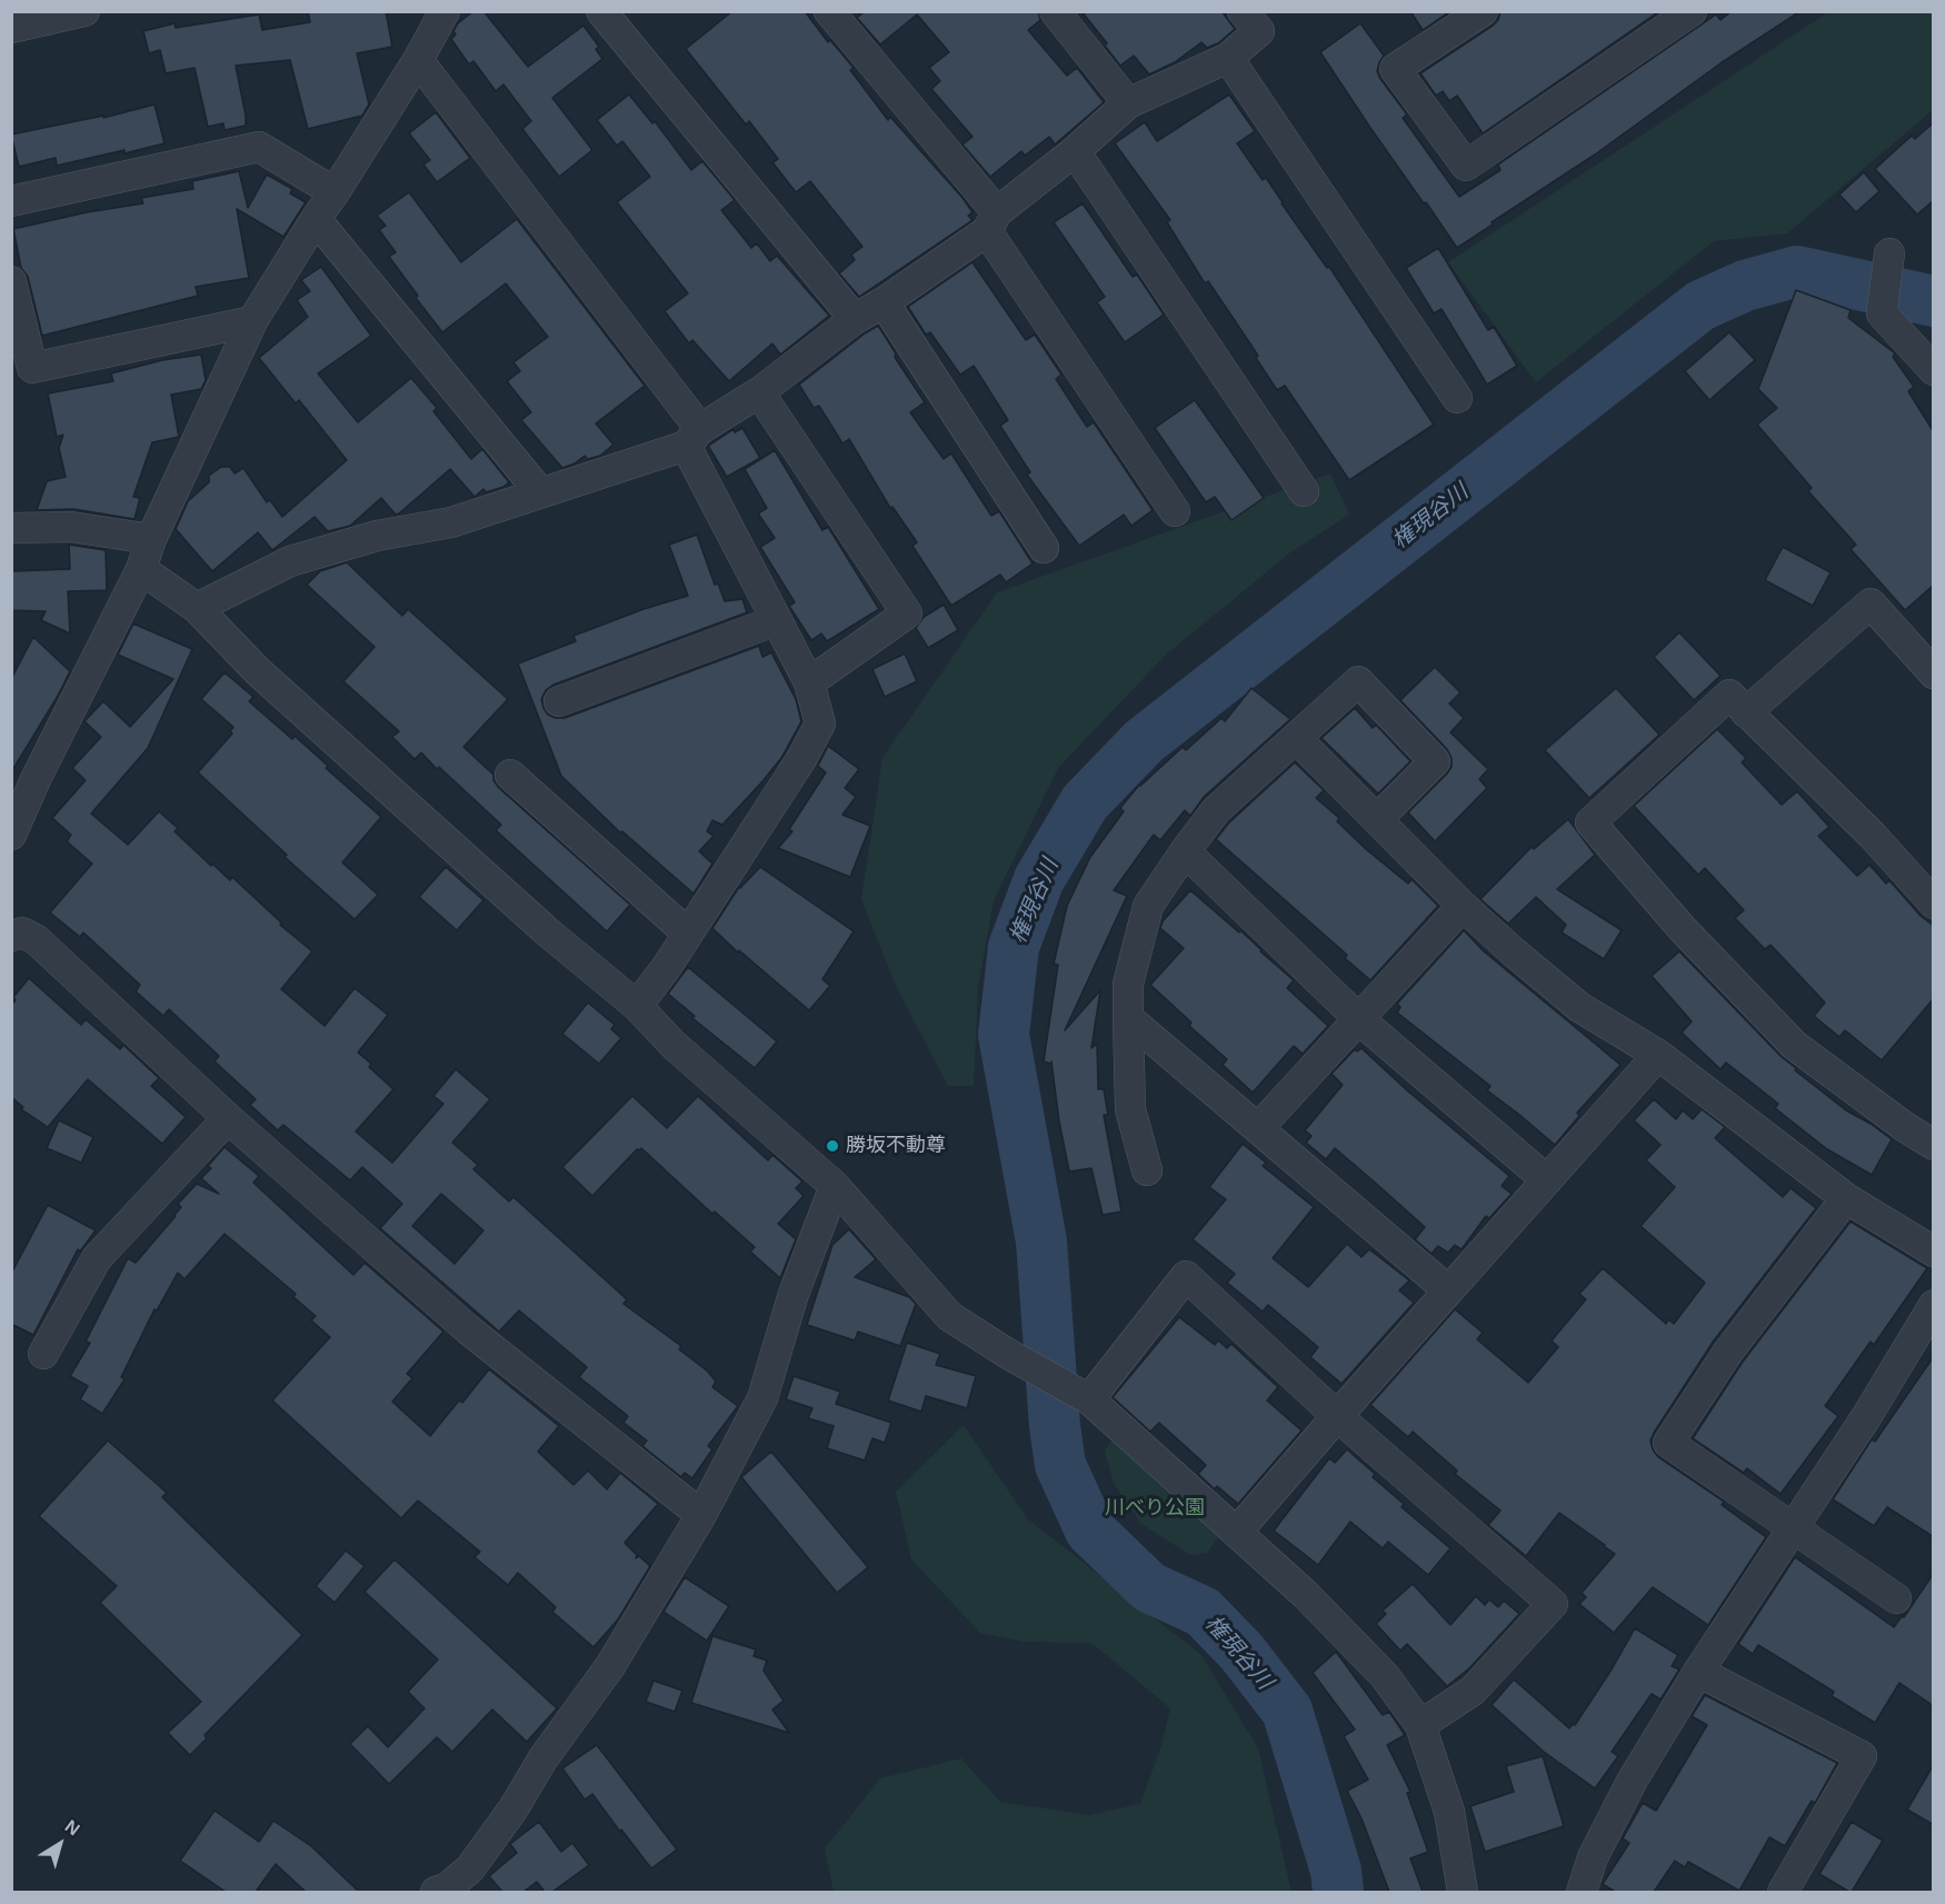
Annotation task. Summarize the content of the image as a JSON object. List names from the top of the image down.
{
  "water": ["権現谷川"],
  "parks": ["川べり公園"],
  "places": ["勝坂不動尊"],
  "north": "top right"
}
